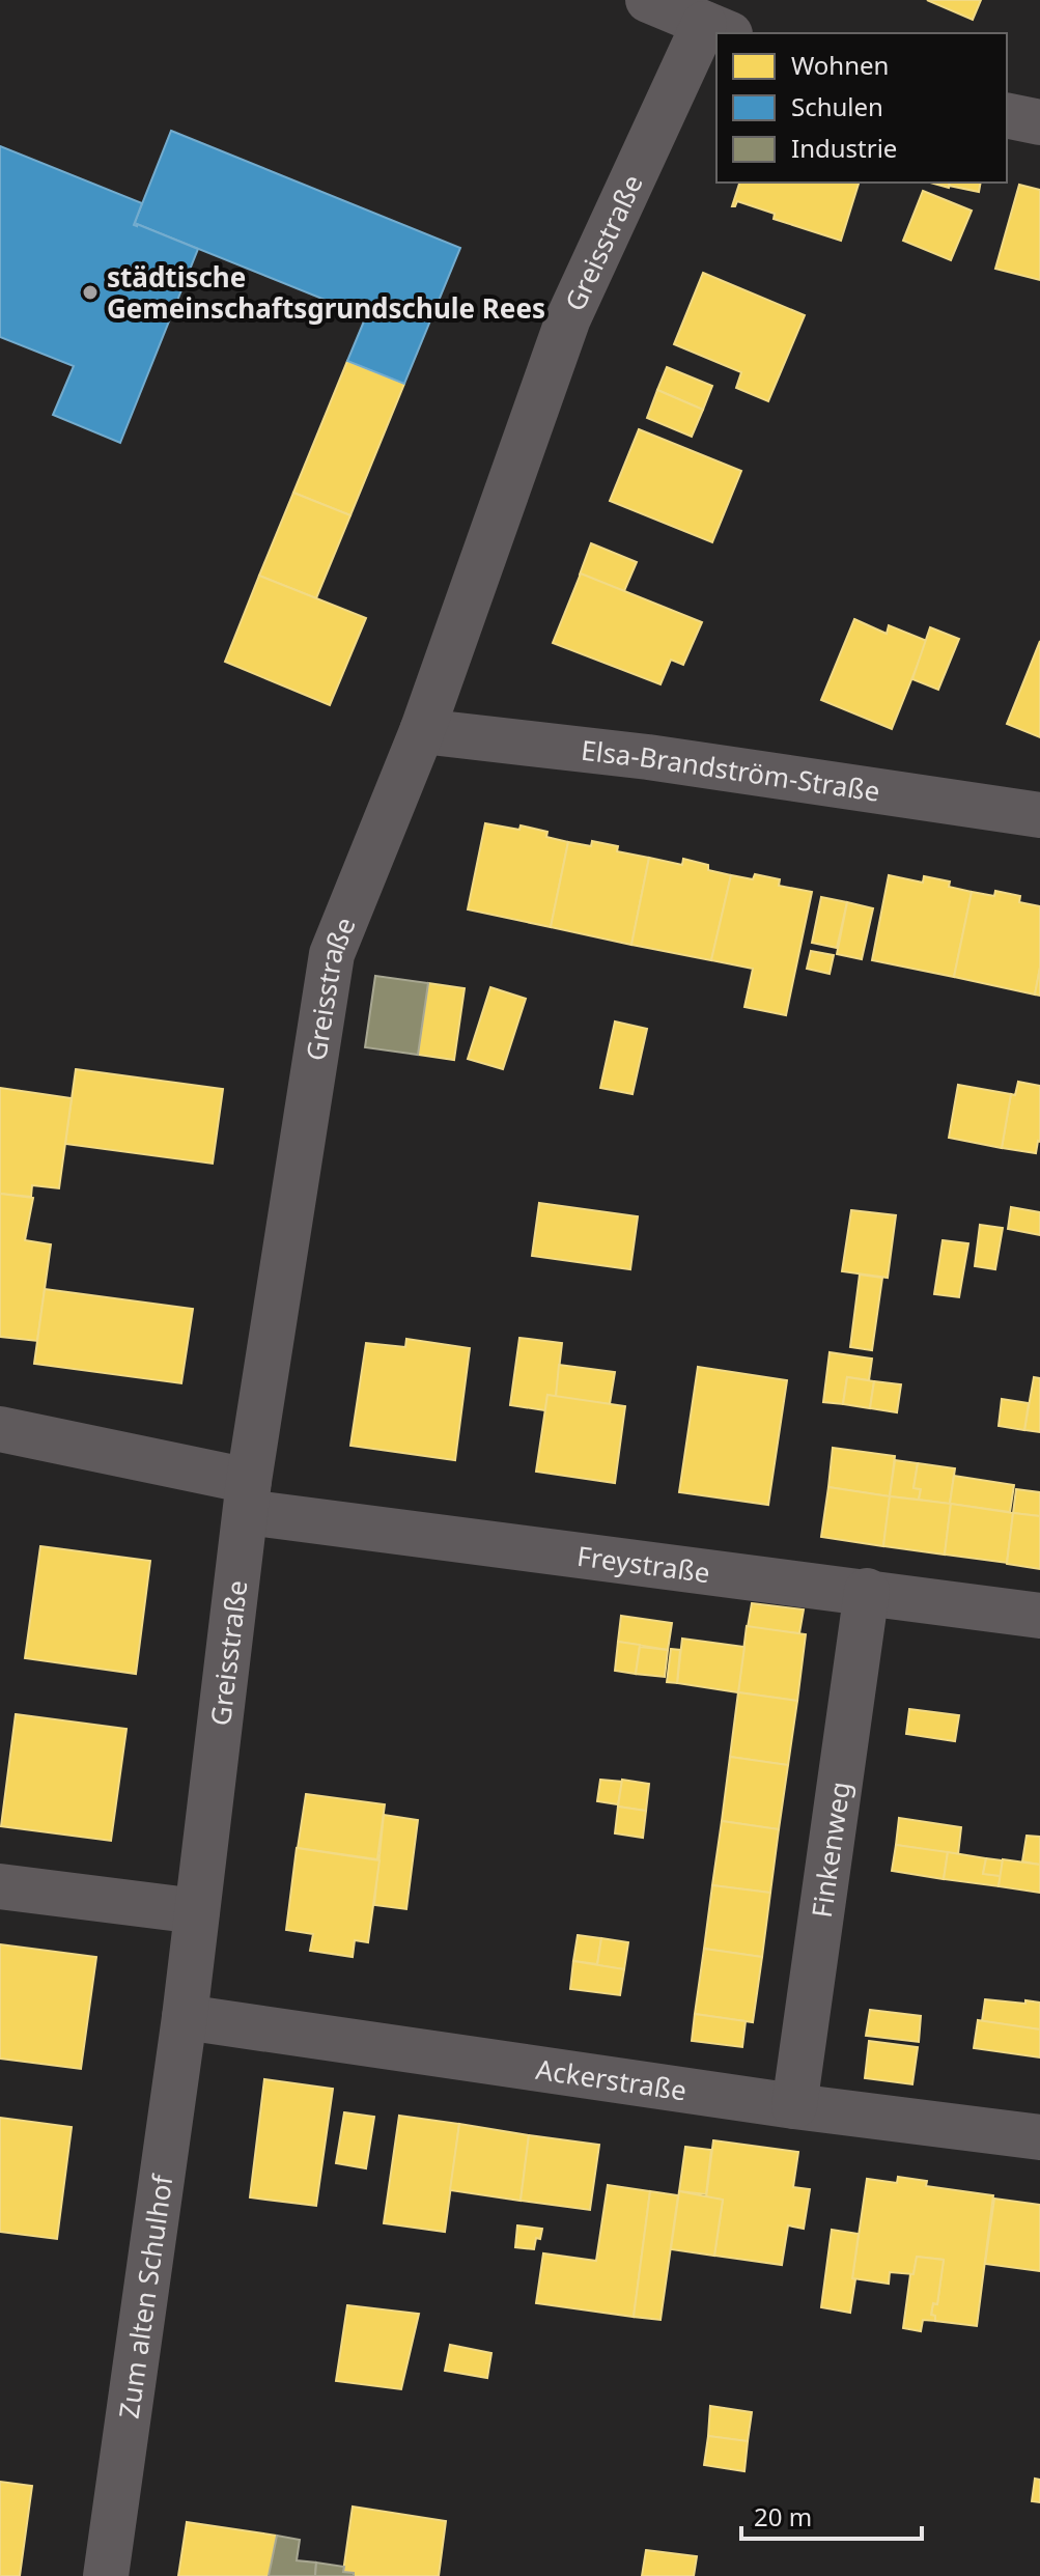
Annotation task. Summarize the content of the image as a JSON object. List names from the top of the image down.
{
  "streets": {
    "street": [
      "Greisstraße",
      "Elsa-Brandström-Straße",
      "Freystraße",
      "Finkenweg",
      "Ackerstraße",
      "Zum alten Schulhof"
    ]
  },
  "crossings": [
    ["Greisstraße", "Elsa-Brandström-Straße"],
    ["Greisstraße", "Freystraße"],
    ["Greisstraße", "Ackerstraße"],
    ["Greisstraße", "Zum alten Schulhof"],
    ["Freystraße", "Finkenweg"],
    ["Finkenweg", "Ackerstraße"],
    ["Ackerstraße", "Zum alten Schulhof"]
  ],
  "places": ["städtische Gemeinschaftsgrundschule Rees"],
  "legend": ["Wohnen", "Schulen", "Industrie"],
  "scale_bar": "20 m"
}
